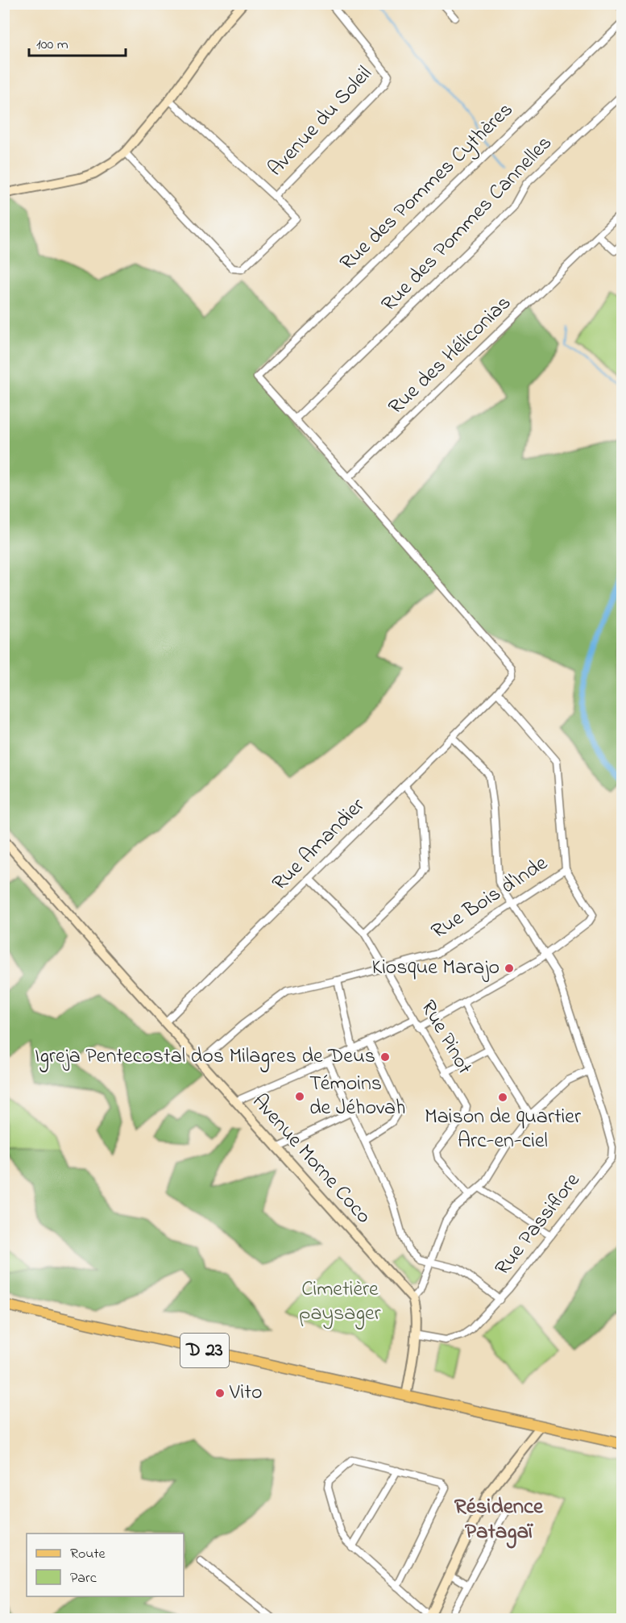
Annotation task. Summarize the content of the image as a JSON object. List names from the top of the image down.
{
  "streets": {
    "main road": ["D 23"],
    "street": [
      "Avenue du Soleil",
      "Rue des Pommes Cythères",
      "Rue des Pommes Cannelles",
      "Rue des Héliconias",
      "Rue Amandier",
      "Rue Bois d'Inde",
      "Rue Pinot",
      "Avenue Morne Coco",
      "Rue Passiflore"
    ]
  },
  "crossings": [
    ["Rue des Pommes Cythères", "Rue Amandier"],
    ["Rue des Pommes Cannelles", "Rue Amandier"],
    ["Rue des Héliconias", "Rue Amandier"],
    ["Rue Amandier", "Rue Pinot"],
    ["Rue Amandier", "Avenue Morne Coco"],
    ["Rue Amandier", "Rue Passiflore"],
    ["Rue Bois d'Inde", "Rue Pinot"],
    ["Rue Bois d'Inde", "Avenue Morne Coco"],
    ["Rue Bois d'Inde", "Rue Passiflore"]
  ],
  "districts": ["Résidence Patagaï"],
  "parks": ["Cimetière paysager"],
  "places": [
    "Kiosque Marajo",
    "Igreja Pentecostal dos Milagres de Deus",
    "Témoins de Jéhovah",
    "Maison de quartier Arc-en-ciel",
    "Vito"
  ],
  "legend": ["Route", "Parc"],
  "scale_bar": "100 m"
}
